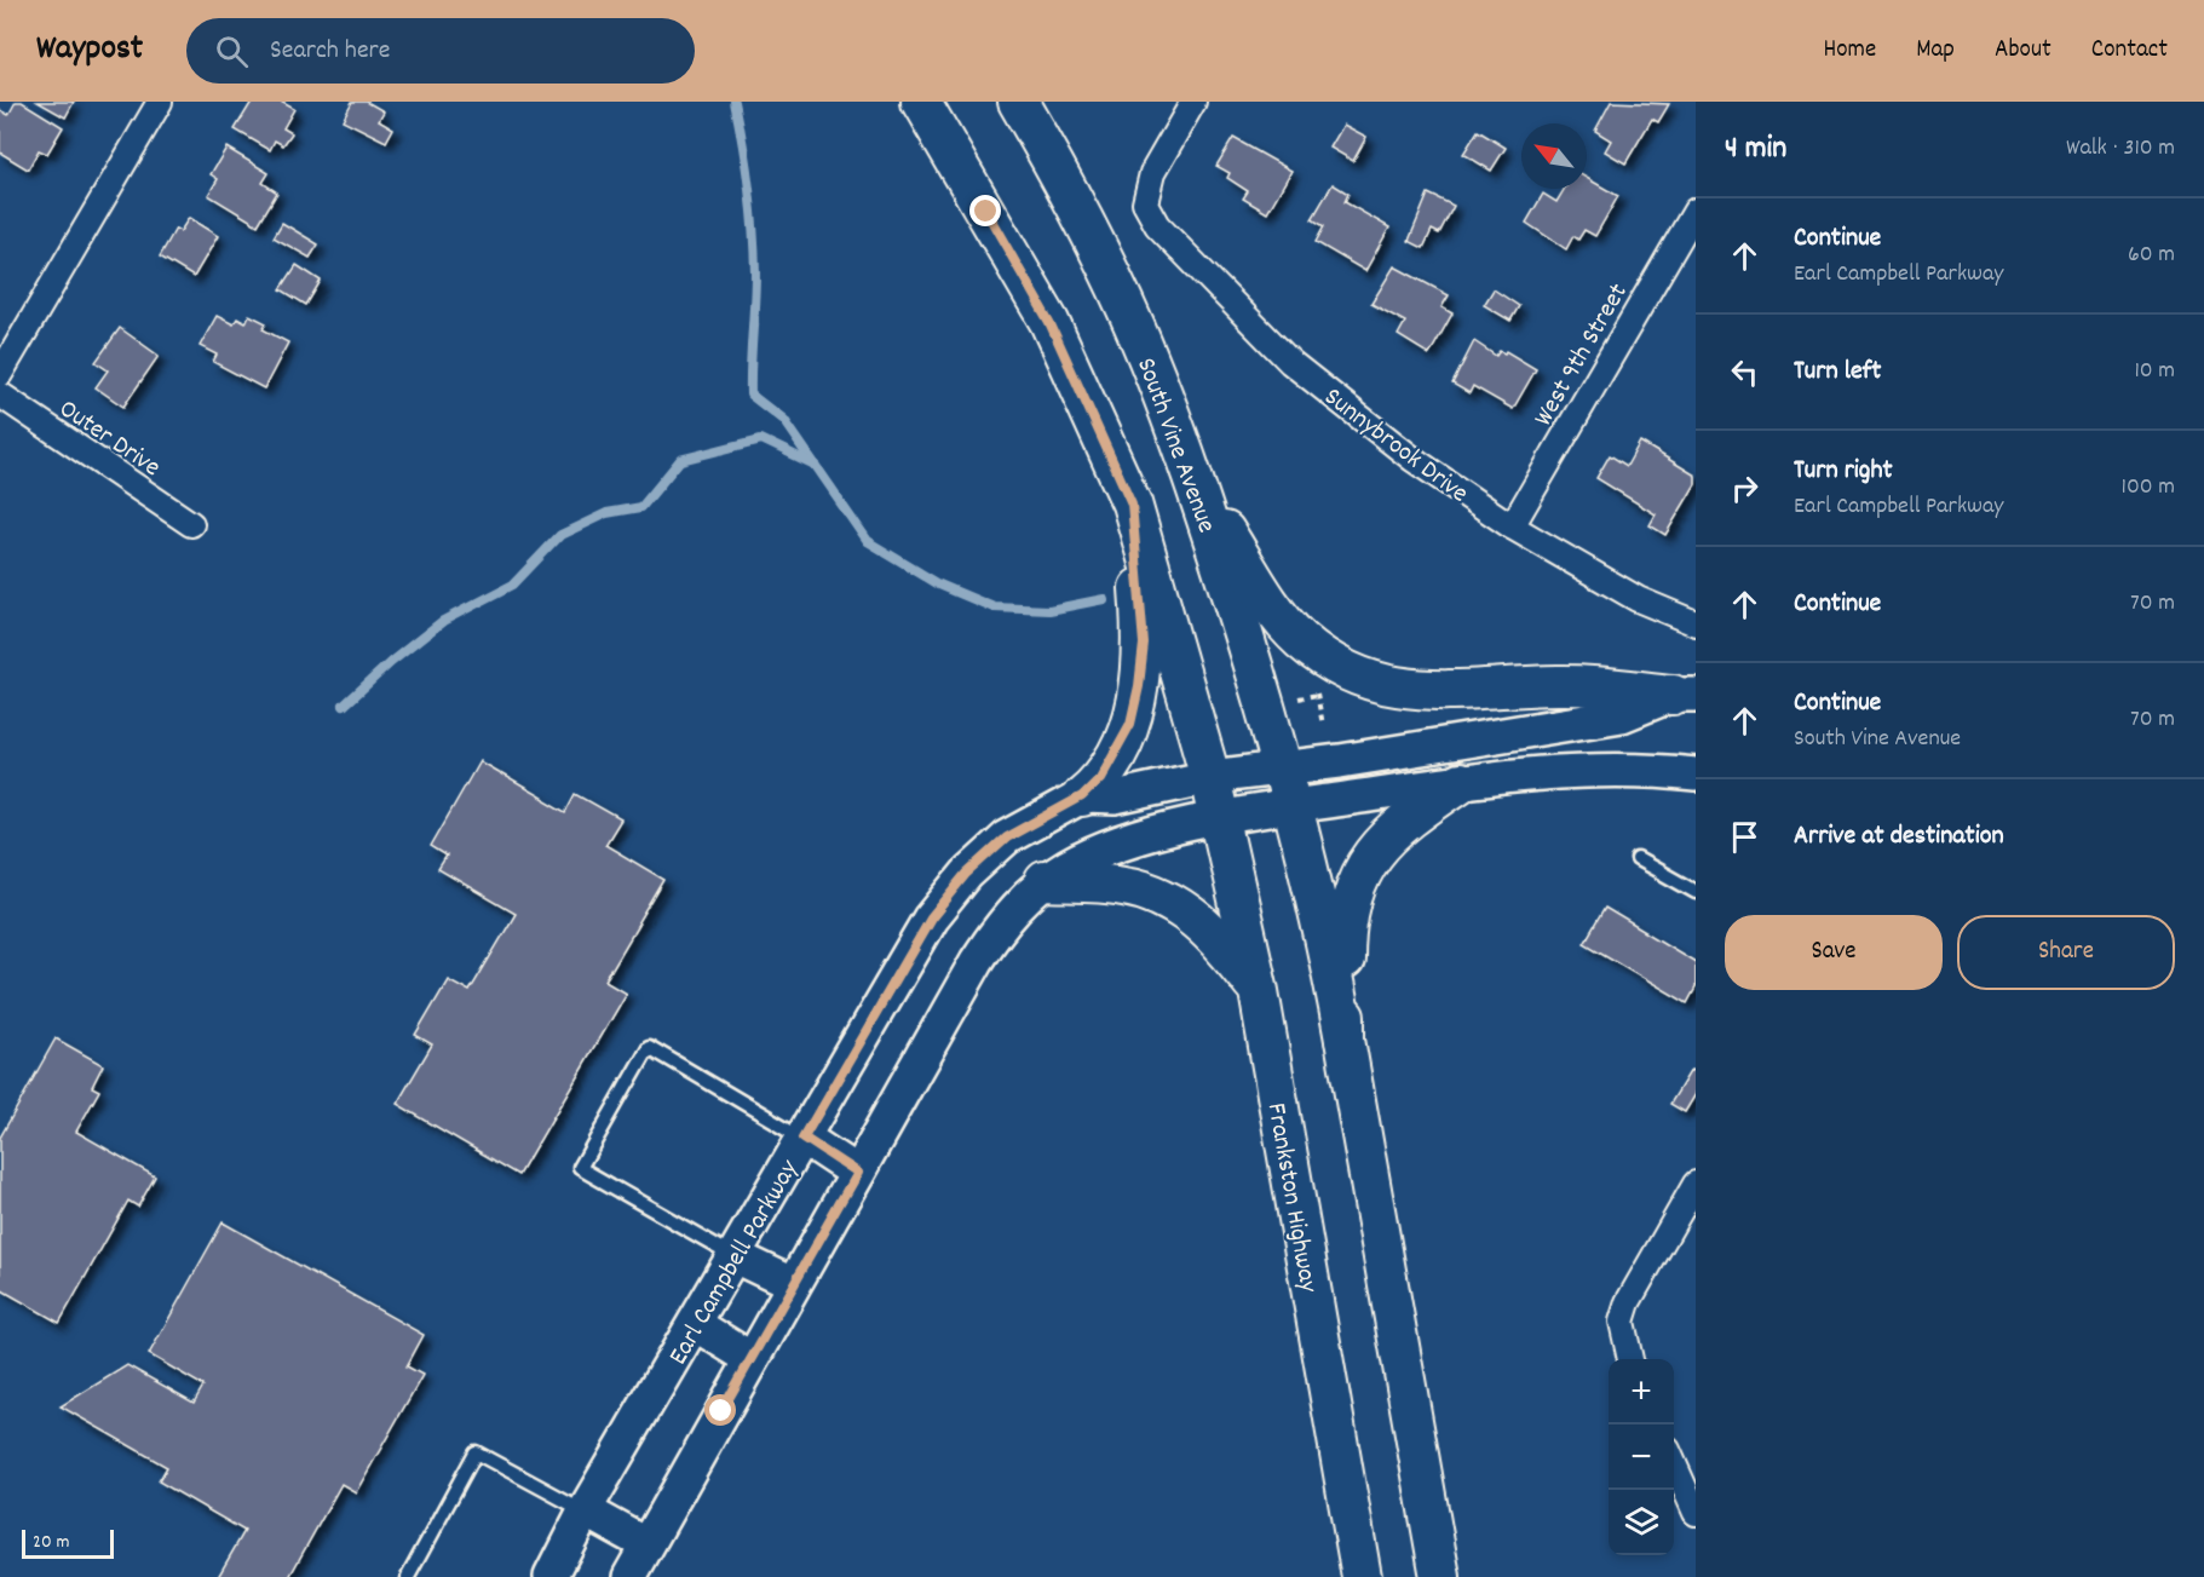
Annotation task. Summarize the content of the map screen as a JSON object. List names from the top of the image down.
{
  "streets": {
    "main road": ["South Vine Avenue", "Frankston Highway", "Earl Campbell Parkway"],
    "street": ["West 9th Street", "Outer Drive", "Sunnybrook Drive"]
  },
  "crossings": [
    ["West 9th Street", "Sunnybrook Drive"],
    ["South Vine Avenue", "Earl Campbell Parkway"]
  ],
  "scale_bar": "20 m",
  "north": "top left",
  "page": {
    "header": "Waypost",
    "search": "Search here",
    "nav": [
      "Home",
      "Map",
      "About",
      "Contact"
    ],
    "heading": ["4 min", "Walk · 310 m"],
    "list": [
      ["Continue", "Earl Campbell Parkway", "60 m"],
      ["Turn left", "10 m"],
      ["Turn right", "Earl Campbell Parkway", "100 m"],
      ["Continue", "70 m"],
      ["Continue", "South Vine Avenue", "70 m"],
      "Arrive at destination"
    ],
    "buttons": ["Save", "Share"],
    "map_buttons": ["+", "−"],
    "scale": "20 m"
  }
}
